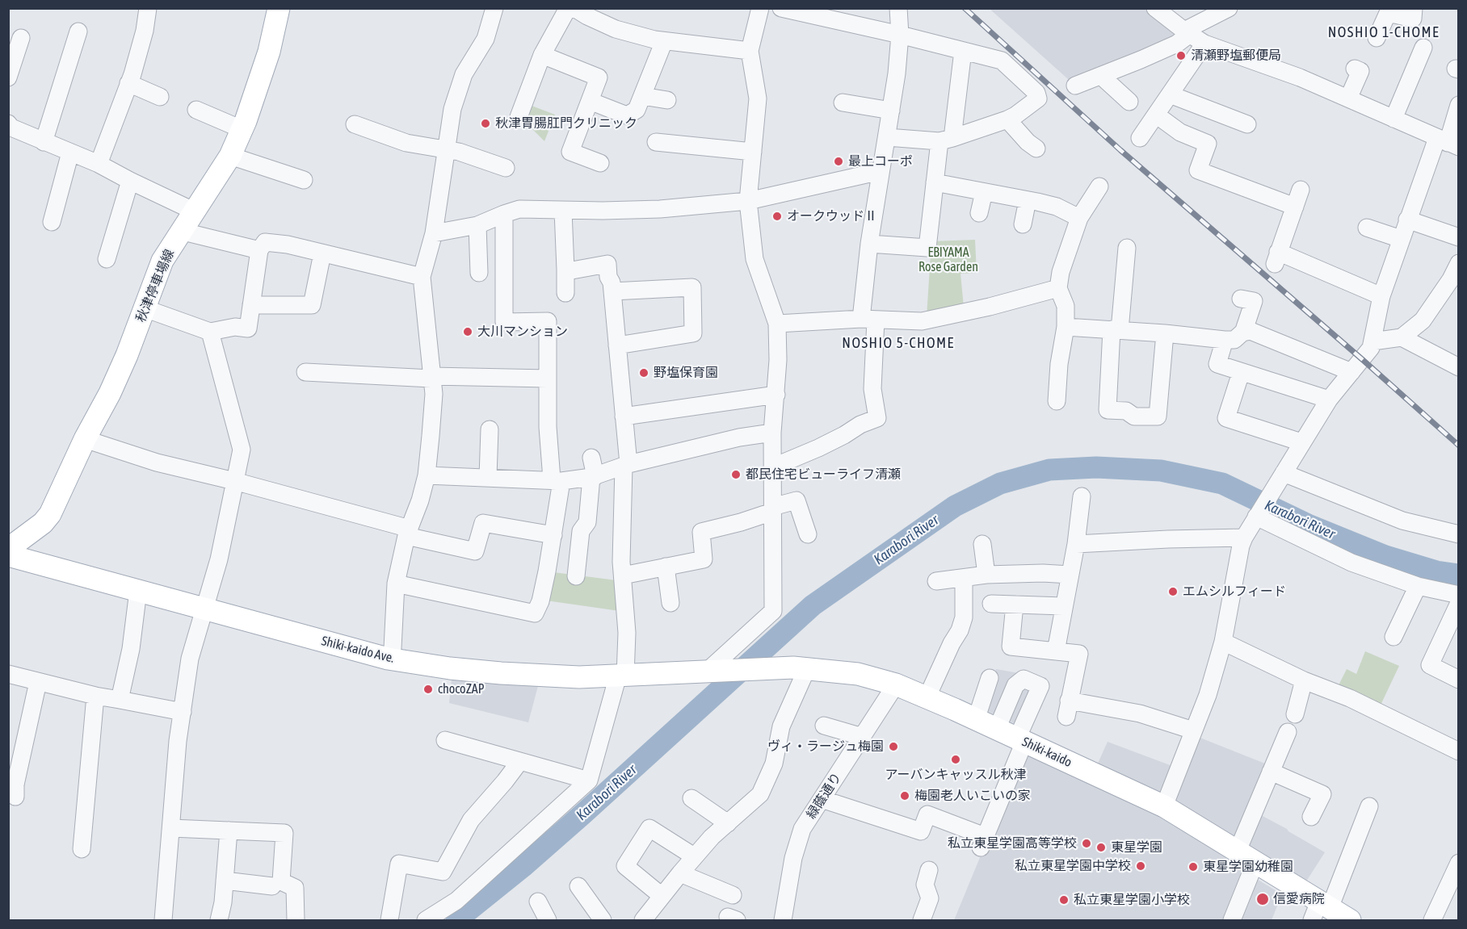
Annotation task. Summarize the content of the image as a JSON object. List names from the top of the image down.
{
  "streets": {
    "main road": ["秋津停車場線", "Shiki-kaido Ave.", "Shiki-kaido"],
    "street": ["緑蔭通り"]
  },
  "crossings": [
    ["Shiki-kaido Ave.", "Shiki-kaido"],
    ["Shiki-kaido", "緑蔭通り"]
  ],
  "districts": ["NOSHIO 1-CHOME", "NOSHIO 5-CHOME"],
  "water": ["Karabori River"],
  "parks": ["EBIYAMA Rose Garden"],
  "places": [
    "清瀬野塩郵便局",
    "秋津胃腸肛門クリニック",
    "最上コーポ",
    "オークウッドⅡ",
    "大川マンション",
    "野塩保育園",
    "都民住宅ビューライフ清瀬",
    "エムシルフィード",
    "chocoZAP",
    "ヴィ・ラージュ梅園",
    "アーバンキャッスル秋津",
    "梅園老人いこいの家",
    "私立東星学園高等学校",
    "東星学園",
    "私立東星学園中学校",
    "東星学園幼稚園",
    "信愛病院",
    "私立東星学園小学校"
  ]
}
